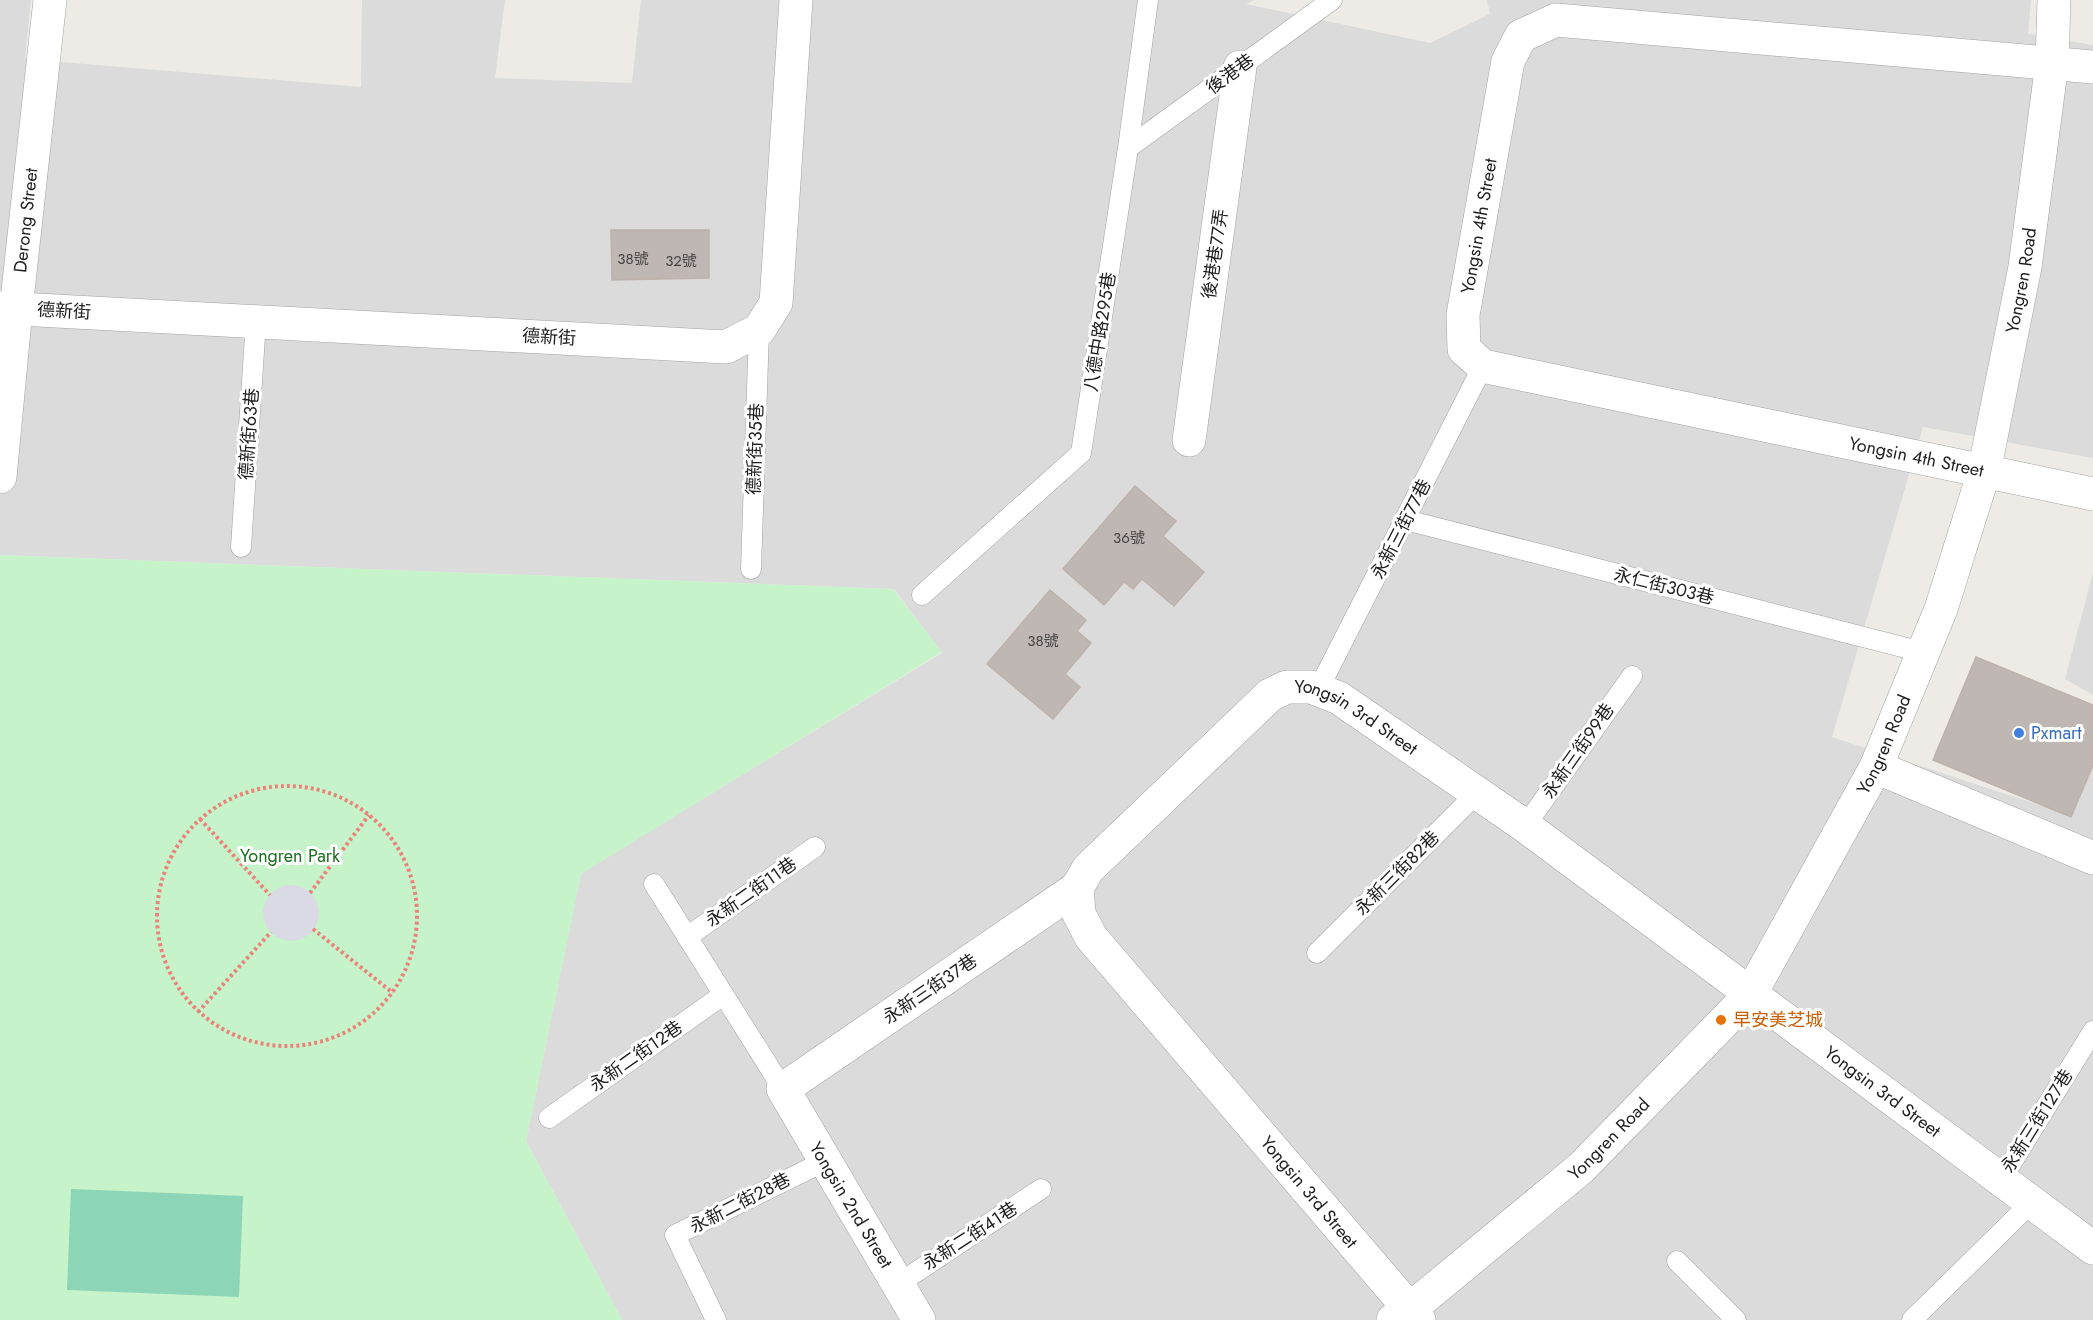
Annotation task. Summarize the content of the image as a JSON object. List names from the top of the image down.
{
  "streets": {
    "street": [
      "Derong Street",
      "Yongsin 4th Street",
      "後港巷77弄",
      "Yongren Road",
      "德新街",
      "Yongsin 3rd Street",
      "永新三街37巷",
      "Yongsin 2nd Street"
    ],
    "lane": [
      "後港巷",
      "八德中路295巷",
      "德新街63巷",
      "德新街35巷",
      "永新三街77巷",
      "永仁街303巷",
      "永新三街99巷",
      "永新三街82巷",
      "永新二街11巷",
      "永新二街12巷",
      "永新三街127巷",
      "永新二街28巷",
      "永新二街41巷"
    ]
  },
  "crossings": [
    ["後港巷", "後港巷77弄"],
    ["後港巷", "八德中路295巷"],
    ["Derong Street", "德新街"],
    ["Yongsin 4th Street", "Yongren Road"],
    ["Yongsin 4th Street", "永新三街77巷"],
    ["Yongren Road", "永仁街303巷"],
    ["Yongren Road", "Yongsin 3rd Street"],
    ["德新街", "德新街63巷"],
    ["德新街", "德新街35巷"],
    ["永新三街77巷", "永仁街303巷"],
    ["永新三街77巷", "Yongsin 3rd Street"],
    ["Yongsin 3rd Street", "永新三街99巷"],
    ["Yongsin 3rd Street", "永新三街82巷"],
    ["Yongsin 3rd Street", "永新三街37巷"],
    ["Yongsin 3rd Street", "永新三街127巷"],
    ["永新三街37巷", "Yongsin 2nd Street"],
    ["永新二街28巷", "Yongsin 2nd Street"],
    ["Yongsin 2nd Street", "永新二街41巷"]
  ],
  "parks": ["Yongren Park"],
  "places": ["Pxmart", "早安美芝城"],
  "house_numbers": [
    "38號",
    "32號",
    "36號",
    "38號"
  ]
}
